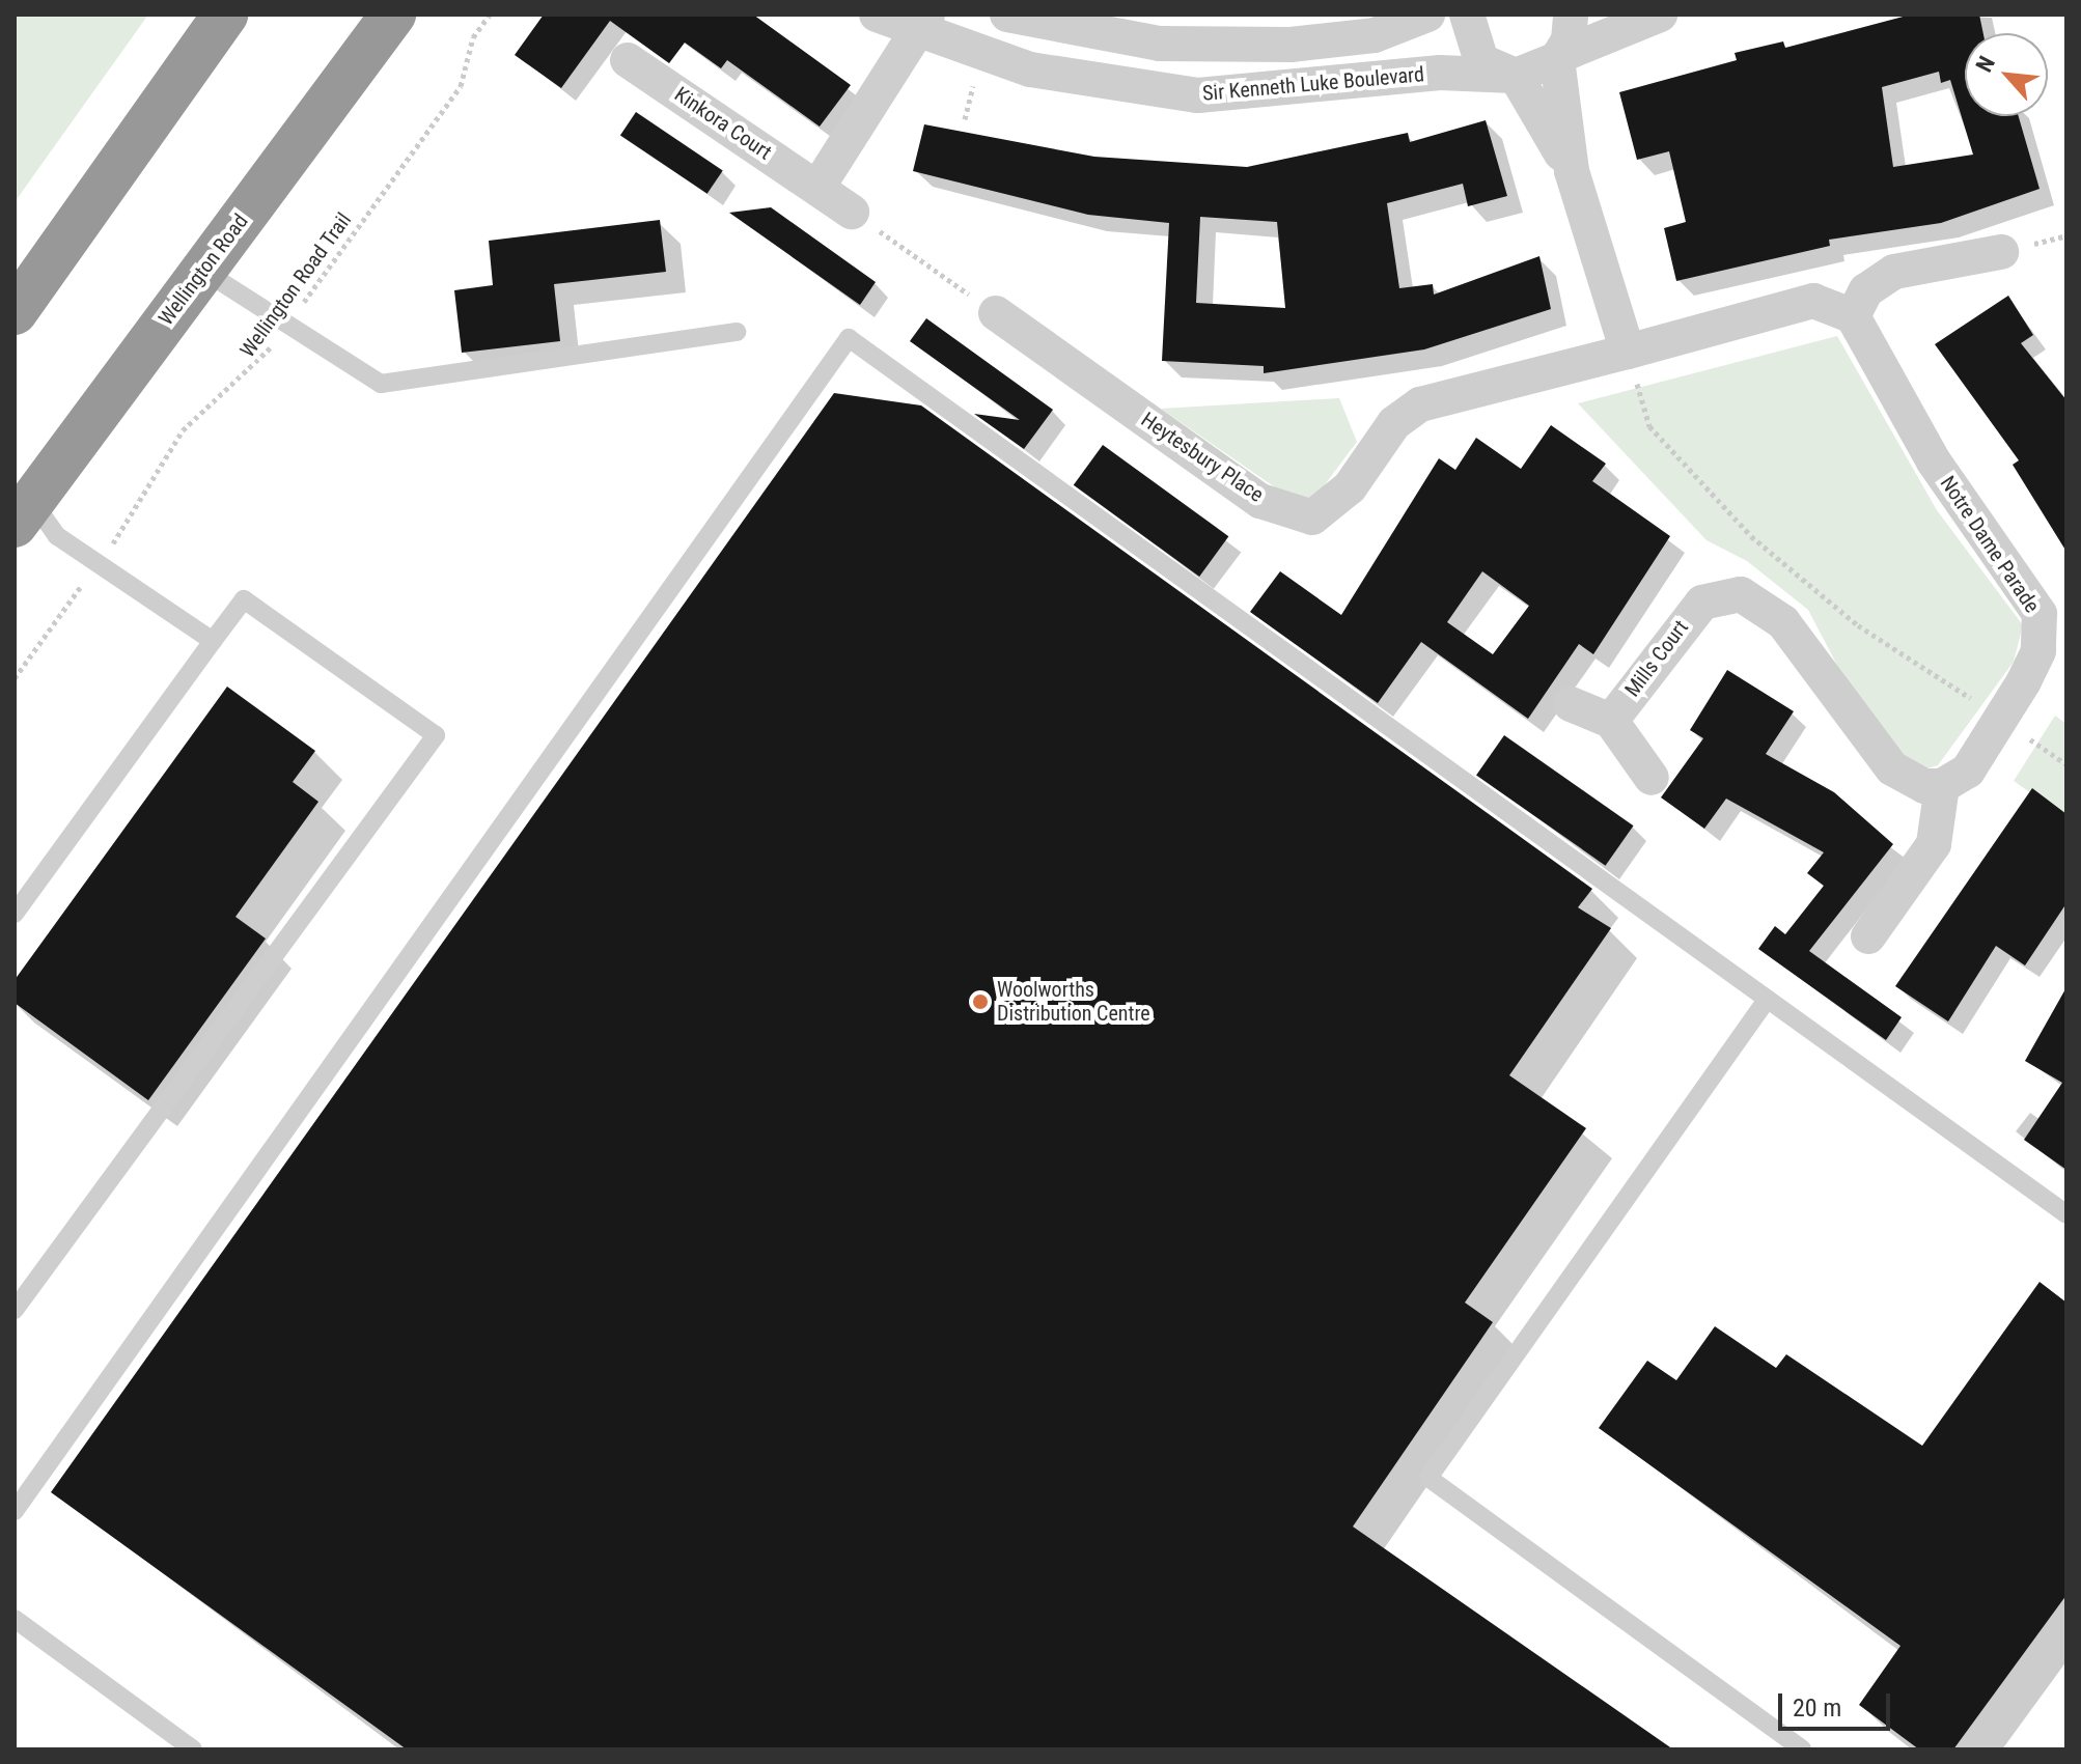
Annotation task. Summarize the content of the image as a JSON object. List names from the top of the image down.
{
  "streets": {
    "highway": ["Wellington Road"],
    "street": [
      "Sir Kenneth Luke Boulevard",
      "Kinkora Court",
      "Heytesbury Place",
      "Notre Dame Parade",
      "Mills Court"
    ],
    "path": ["Wellington Road Trail"]
  },
  "crossings": [
    ["Notre Dame Parade", "Mills Court"]
  ],
  "places": ["Woolworths Distribution Centre"],
  "scale_bar": "20 m",
  "north": "top left"
}
